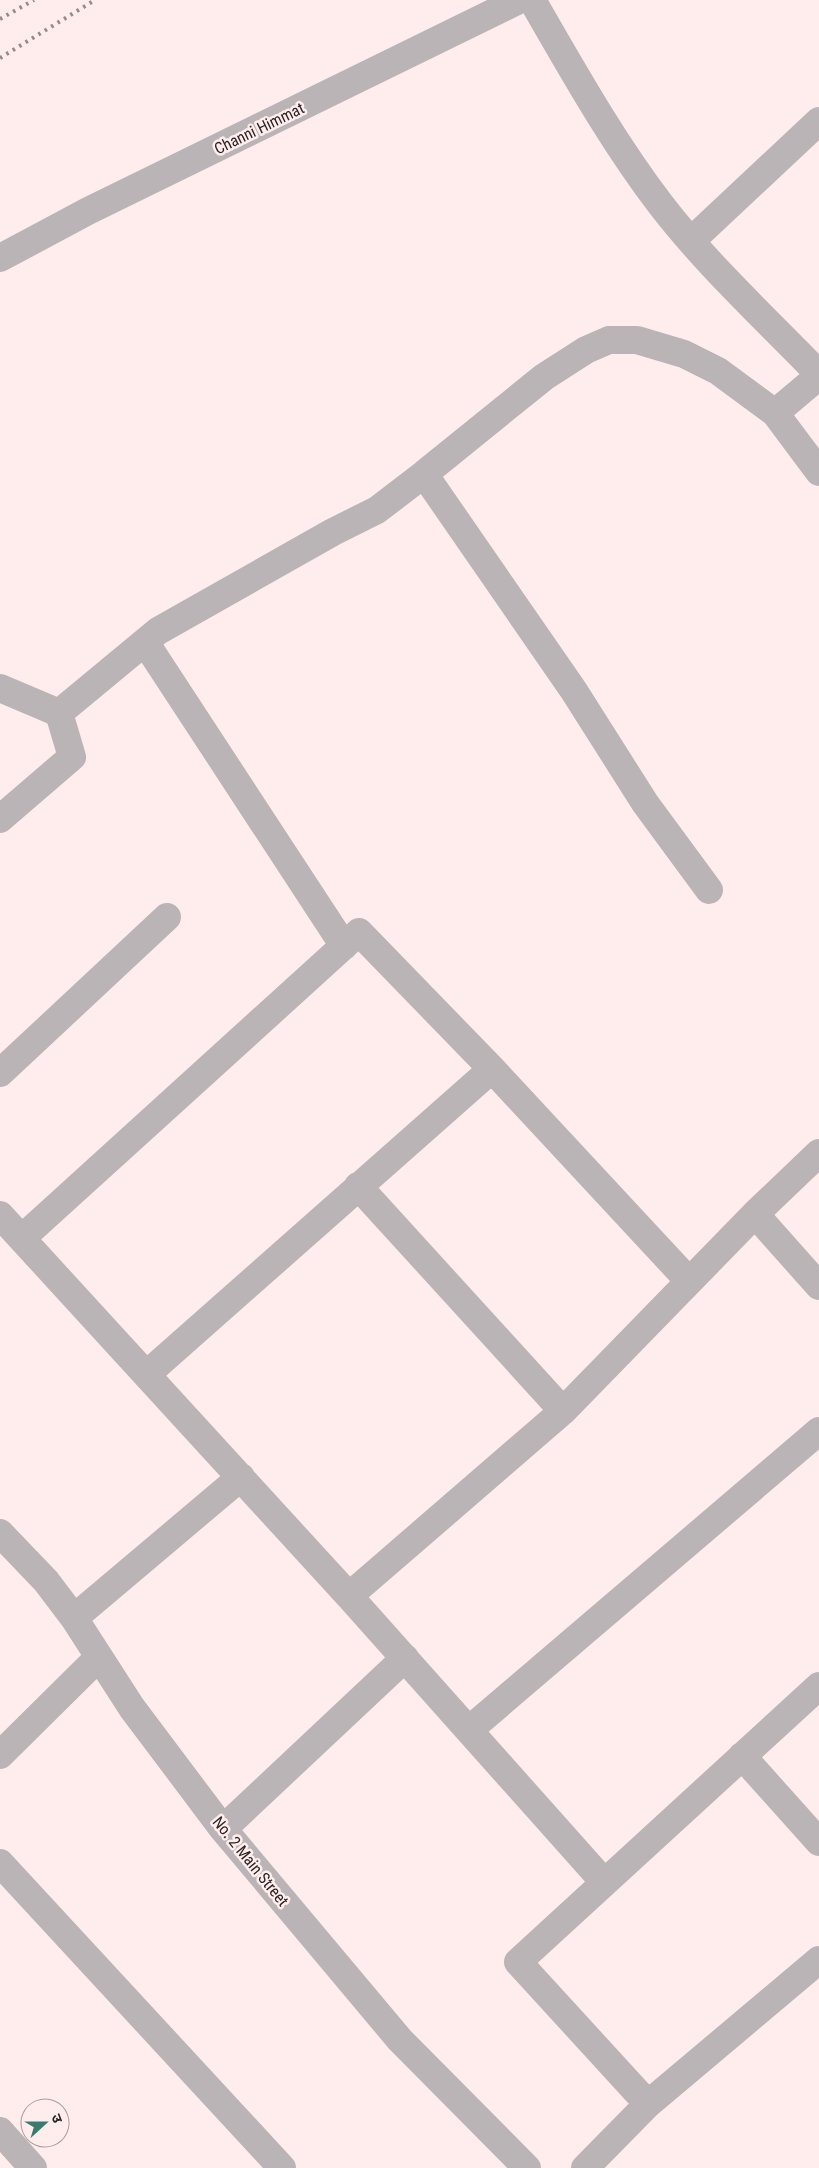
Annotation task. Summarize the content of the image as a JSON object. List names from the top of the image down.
{
  "streets": {
    "street": ["Channi Himmat", "No. 2 Main Street"]
  },
  "north": "right"
}
